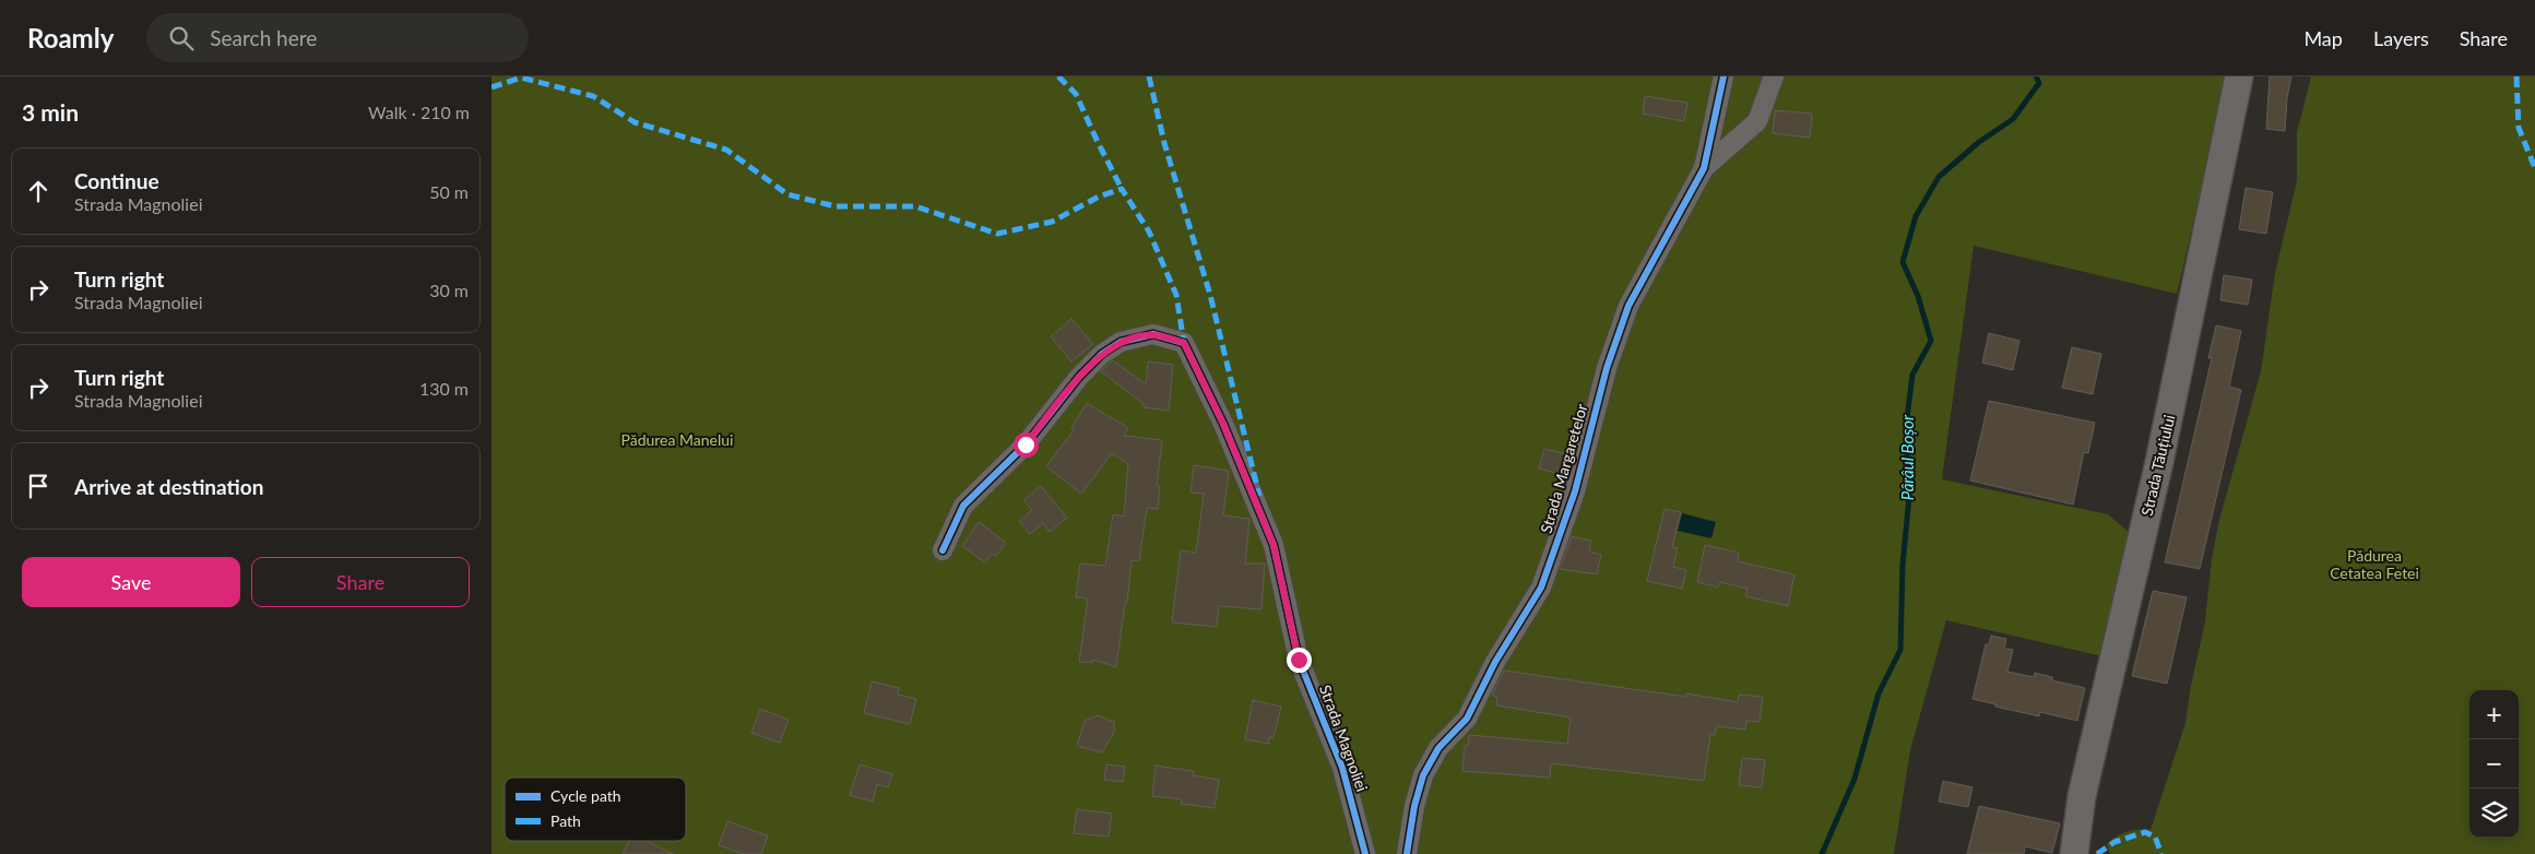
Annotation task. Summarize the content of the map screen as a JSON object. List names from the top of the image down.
{
  "streets": {
    "main road": ["Strada Tăuțiului"],
    "street": ["Strada Margaretelor", "Strada Magnoliei"]
  },
  "water": ["Pârâul Boșor"],
  "parks": ["Pădurea Manelui", "Pădurea Cetatea Fetei"],
  "legend": ["Cycle path", "Path"],
  "page": {
    "header": "Roamly",
    "search": "Search here",
    "nav": ["Map", "Layers", "Share"],
    "heading": ["3 min", "Walk · 210 m"],
    "list": [
      ["Continue", "Strada Magnoliei", "50 m"],
      ["Turn right", "Strada Magnoliei", "30 m"],
      ["Turn right", "Strada Magnoliei", "130 m"],
      "Arrive at destination"
    ],
    "buttons": ["Save", "Share"],
    "map_buttons": ["+", "−"]
  }
}
